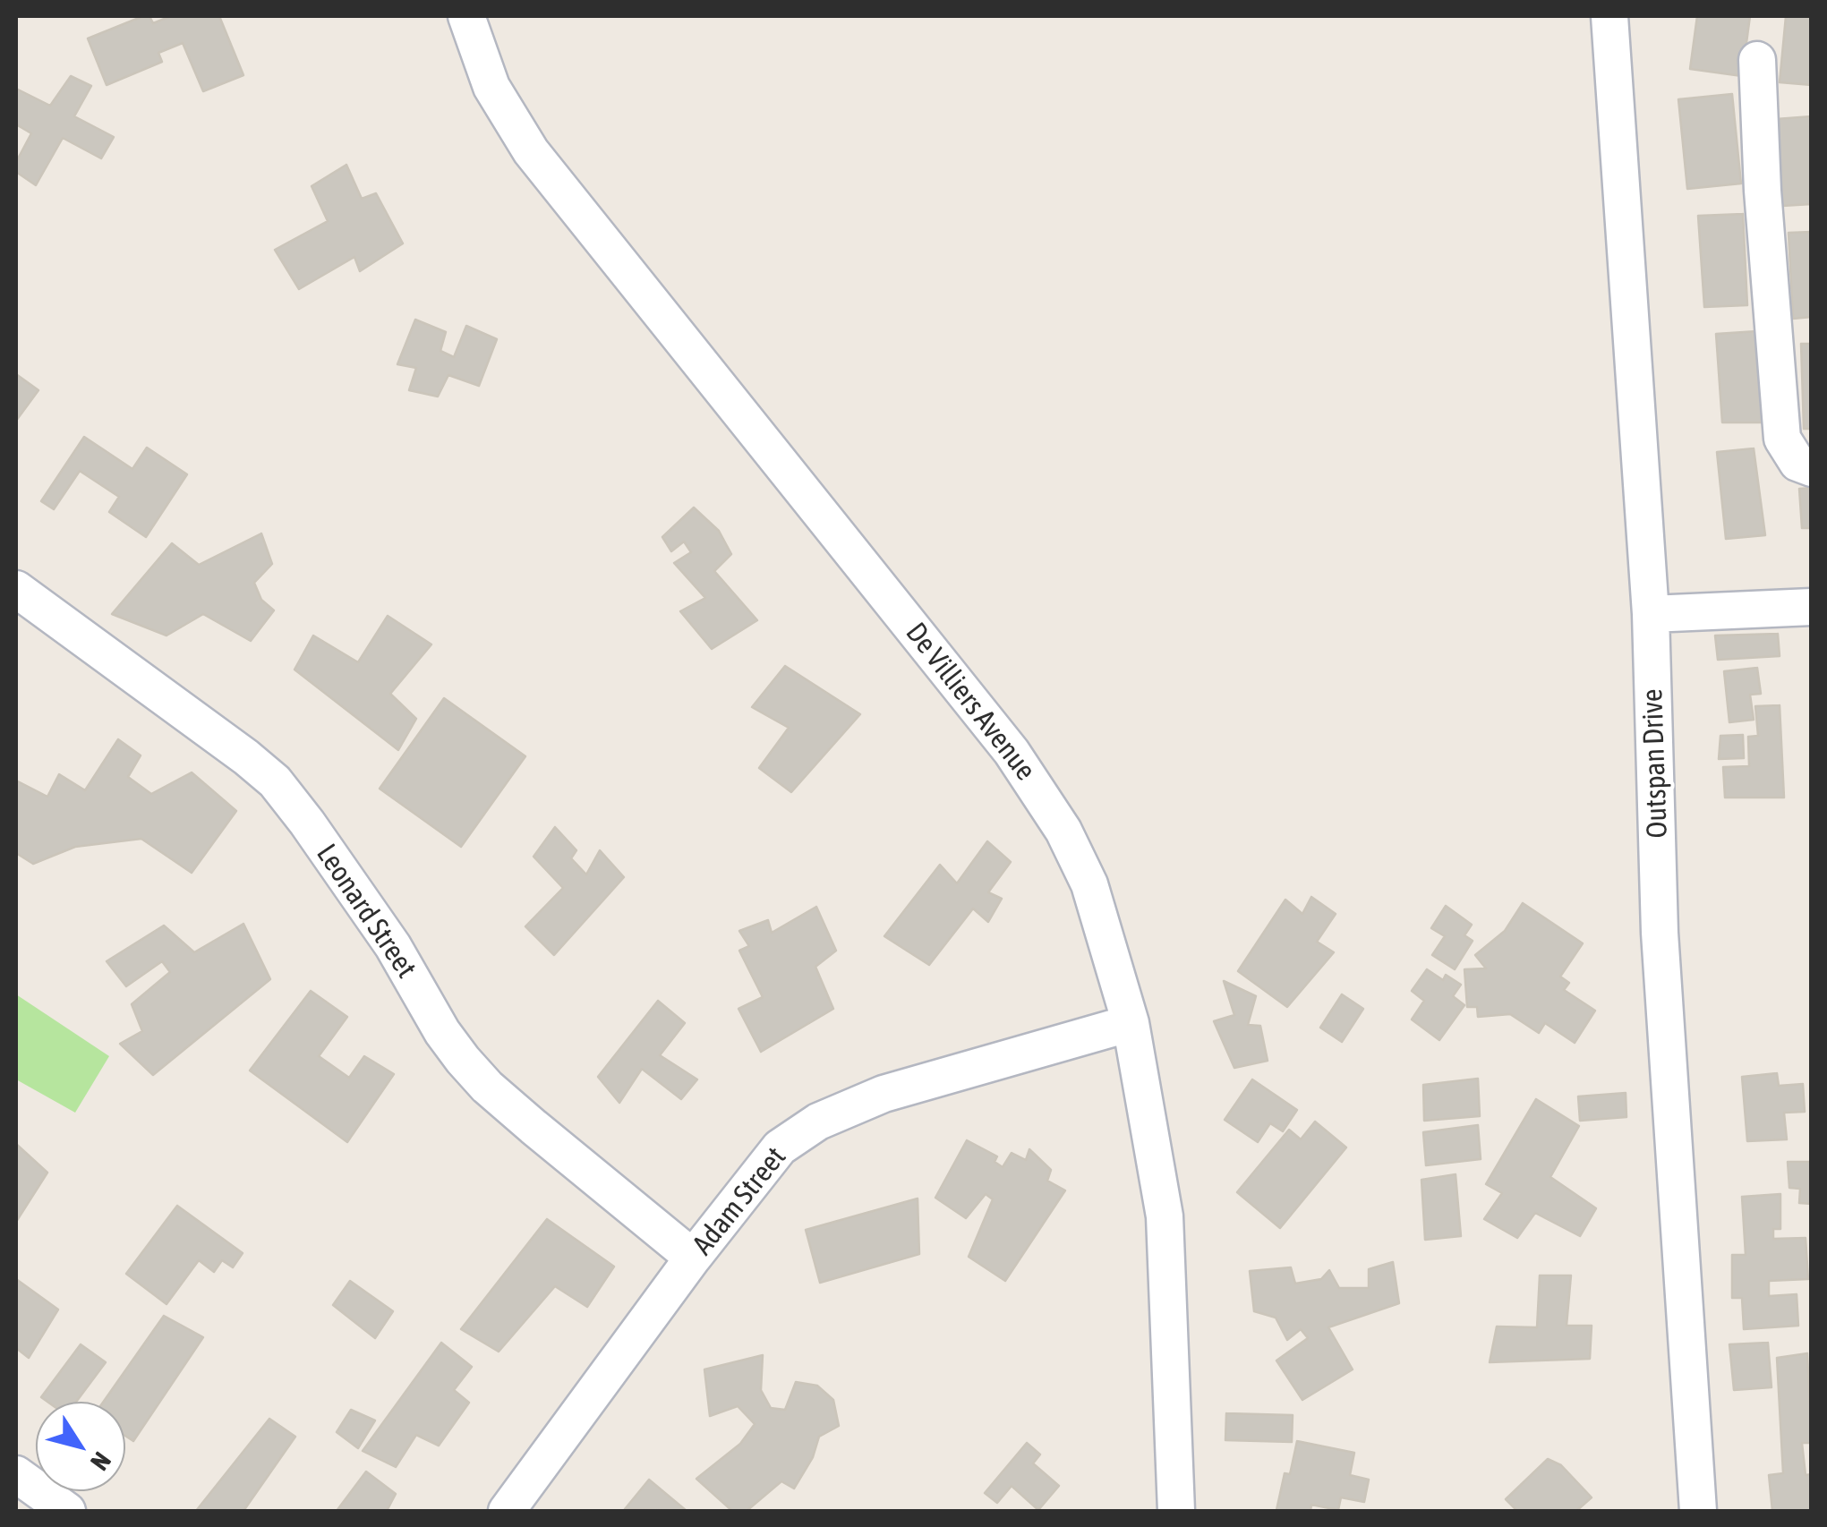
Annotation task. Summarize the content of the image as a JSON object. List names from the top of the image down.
{
  "streets": {
    "street": [
      "De Villiers Avenue",
      "Outspan Drive",
      "Leonard Street",
      "Adam Street"
    ]
  },
  "crossings": [
    ["De Villiers Avenue", "Adam Street"],
    ["Leonard Street", "Adam Street"]
  ],
  "north": "bottom right"
}
